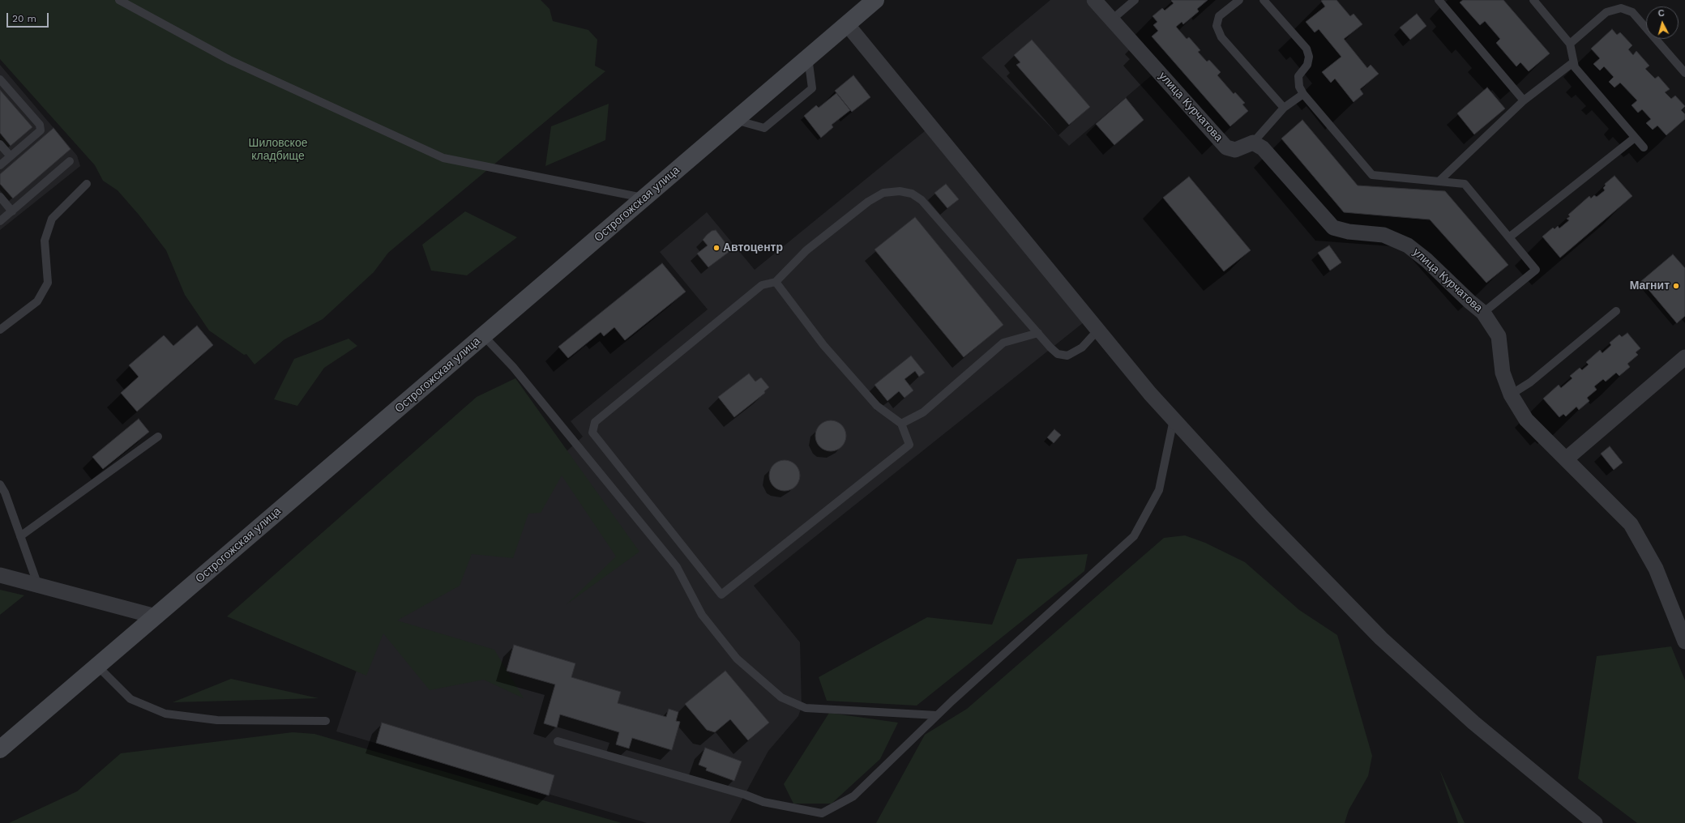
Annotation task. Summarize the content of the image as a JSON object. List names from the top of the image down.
{
  "streets": {
    "street": ["улица Курчатова", "Острогожская улица"]
  },
  "parks": ["Шиловское кладбище"],
  "places": ["Автоцентр", "Магнит"],
  "scale_bar": "20 m",
  "north": "top"
}
